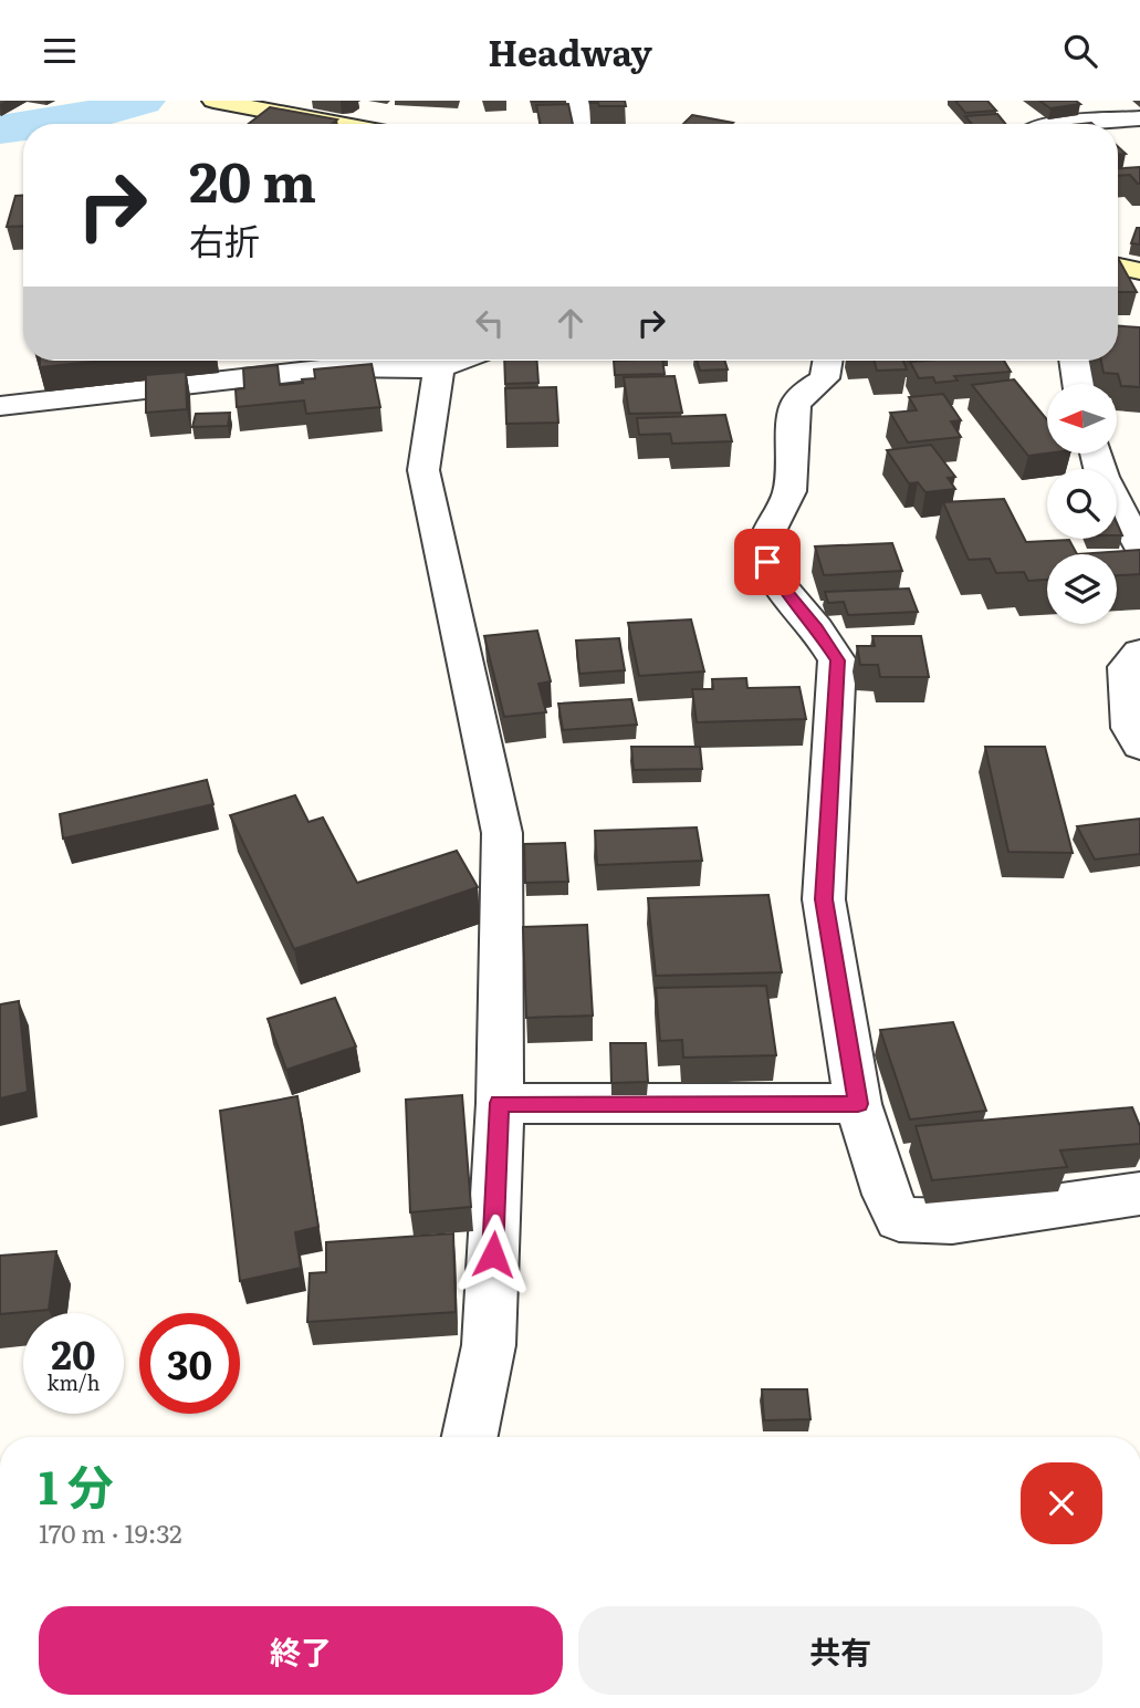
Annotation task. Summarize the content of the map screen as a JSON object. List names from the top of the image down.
{
  "north": "left",
  "page": {
    "header": "Headway",
    "turn": ["20 m", "右折"],
    "speed": "20 km/h",
    "limit": "30",
    "heading": ["1 分", "170 m · 19:32"],
    "buttons": ["終了", "共有"]
  }
}
